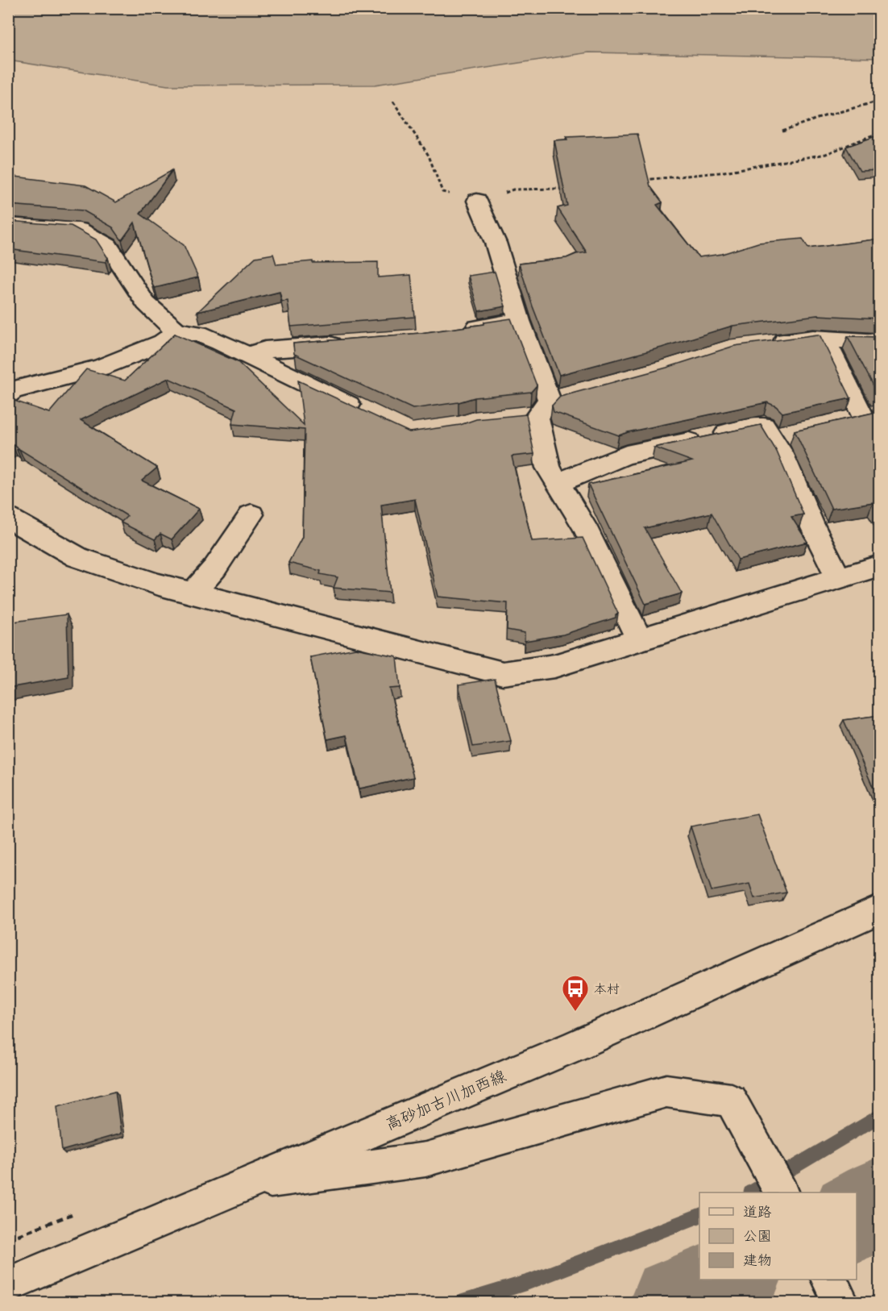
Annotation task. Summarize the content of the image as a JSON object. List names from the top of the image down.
{
  "streets": {
    "street": ["高砂加古川加西線"]
  },
  "places": {
    "bus stop": ["本村"]
  },
  "legend": ["道路", "公園", "建物"]
}
